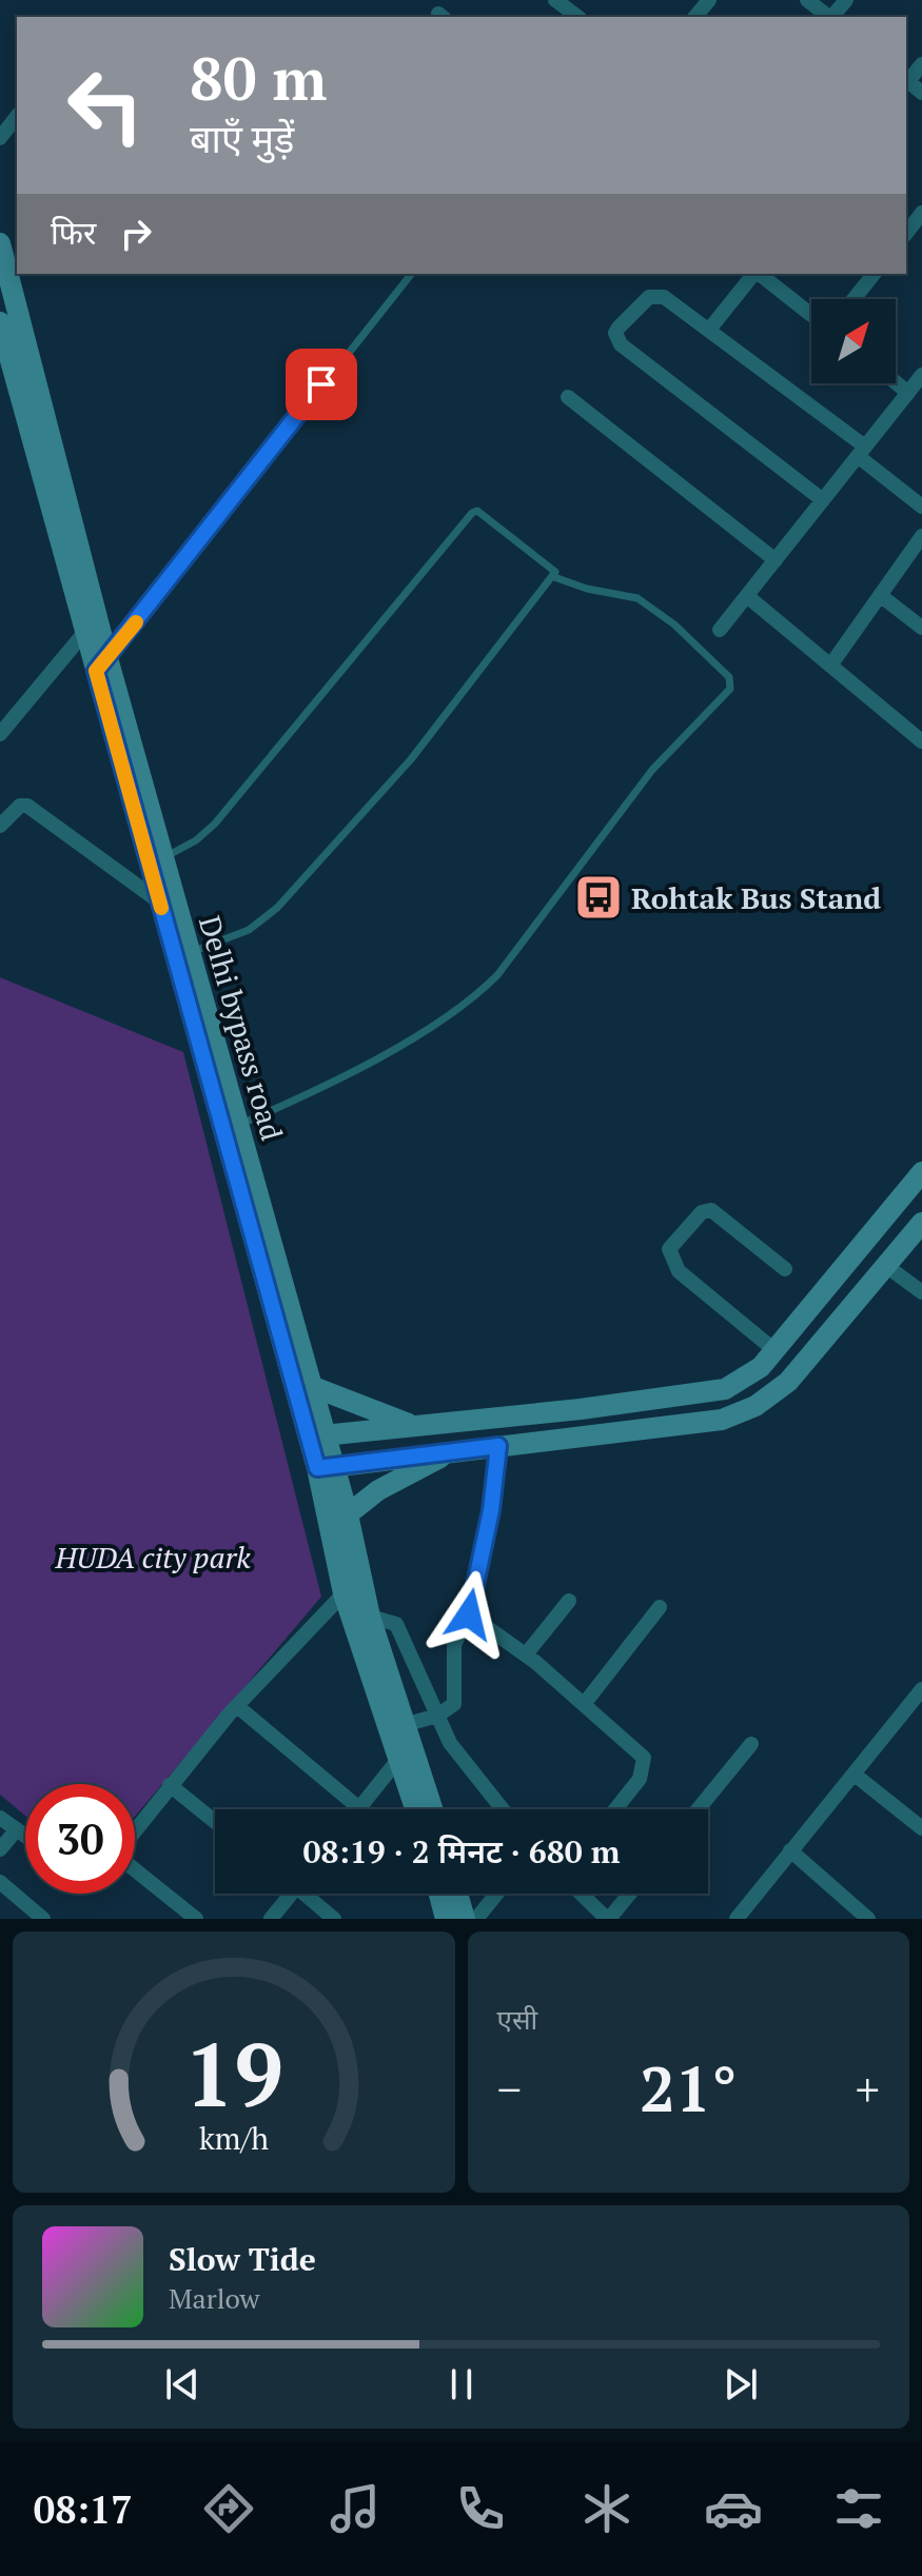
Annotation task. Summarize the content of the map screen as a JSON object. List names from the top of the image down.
{
  "streets": {
    "main road": ["Delhi bypass road"]
  },
  "parks": ["HUDA city park"],
  "places": {
    "bus stop": ["Rohtak Bus Stand"]
  },
  "north": "top right",
  "page": {
    "turn": ["80 m", "बाएँ मुड़ें"],
    "then": "फिर",
    "limit": "30",
    "trip": "08:19 · 2 मिनट · 680 m",
    "tile": "एसी",
    "heat": ["−", "21°", "+"],
    "song": ["Slow Tide", "Marlow"],
    "tabs": "08:17",
    "gauge": ["19", "km/h"]
  }
}
